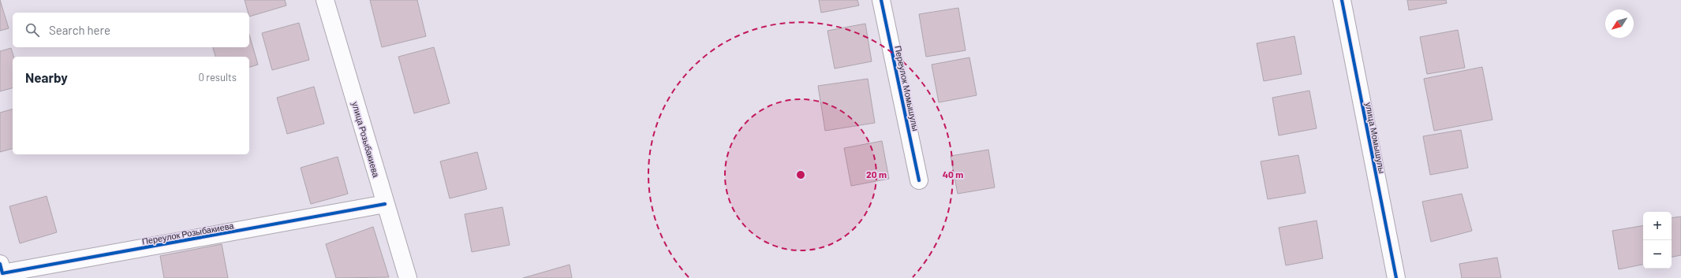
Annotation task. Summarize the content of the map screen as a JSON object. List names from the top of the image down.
{
  "streets": {
    "street": [
      "Переулок Момышулы",
      "улица Момышулы",
      "улица Розыбакиева",
      "Переулок Розыбакиева"
    ]
  },
  "crossings": [
    ["улица Розыбакиева", "Переулок Розыбакиева"]
  ],
  "north": "bottom left",
  "page": {
    "search": "Search here",
    "heading": ["Nearby", "0 results"],
    "map_buttons": ["+", "−"]
  },
  "rings": ["20 m", "40 m"]
}
